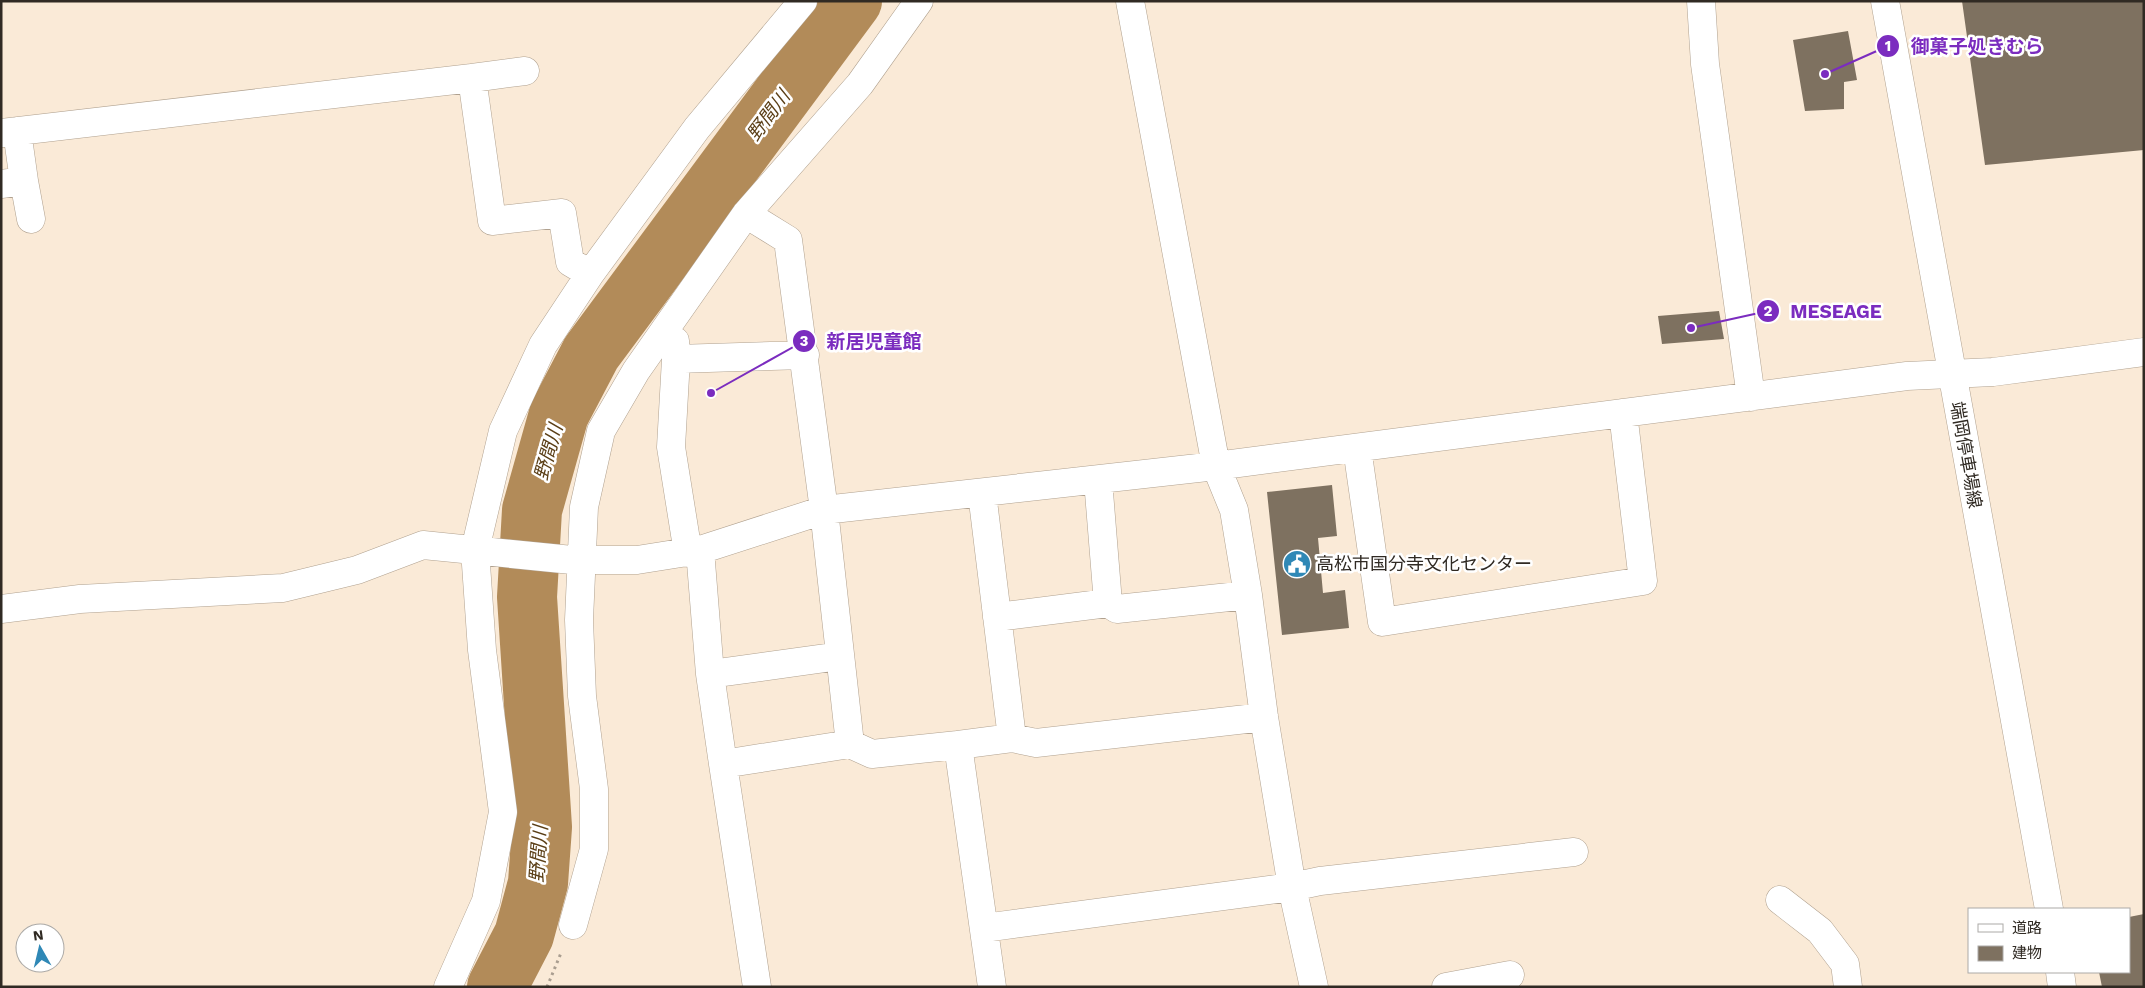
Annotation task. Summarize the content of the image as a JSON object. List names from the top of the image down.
{
  "streets": {
    "street": ["端岡停車場線"]
  },
  "water": ["野間川"],
  "places": {
    "other": ["御菓子処きむら", "MESEAGE", "新居児童館"],
    "public building": ["高松市国分寺文化センター"]
  },
  "legend": ["道路", "建物"],
  "north": "top"
}
